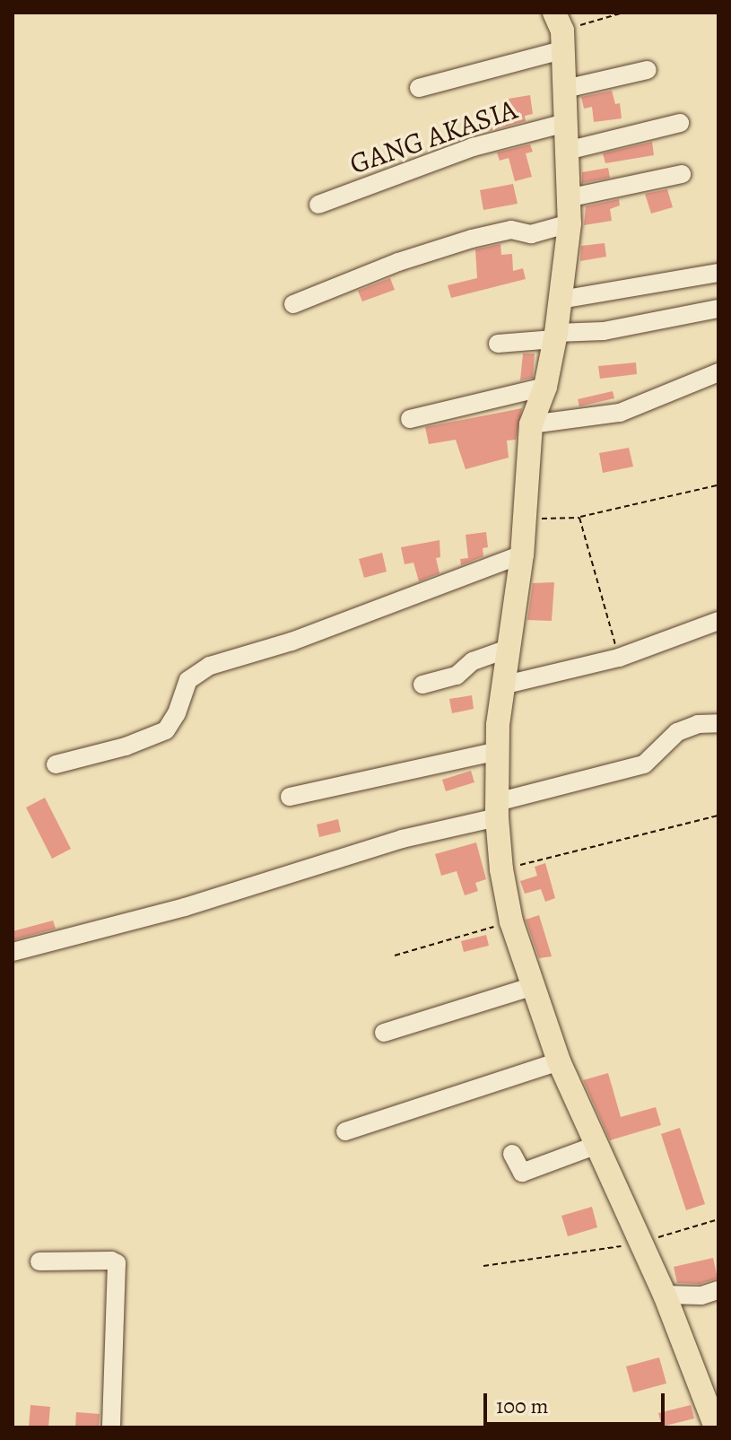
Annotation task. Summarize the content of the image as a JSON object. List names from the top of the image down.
{
  "streets": {
    "street": ["GANG AKASIA"]
  },
  "scale_bar": "100 m"
}
